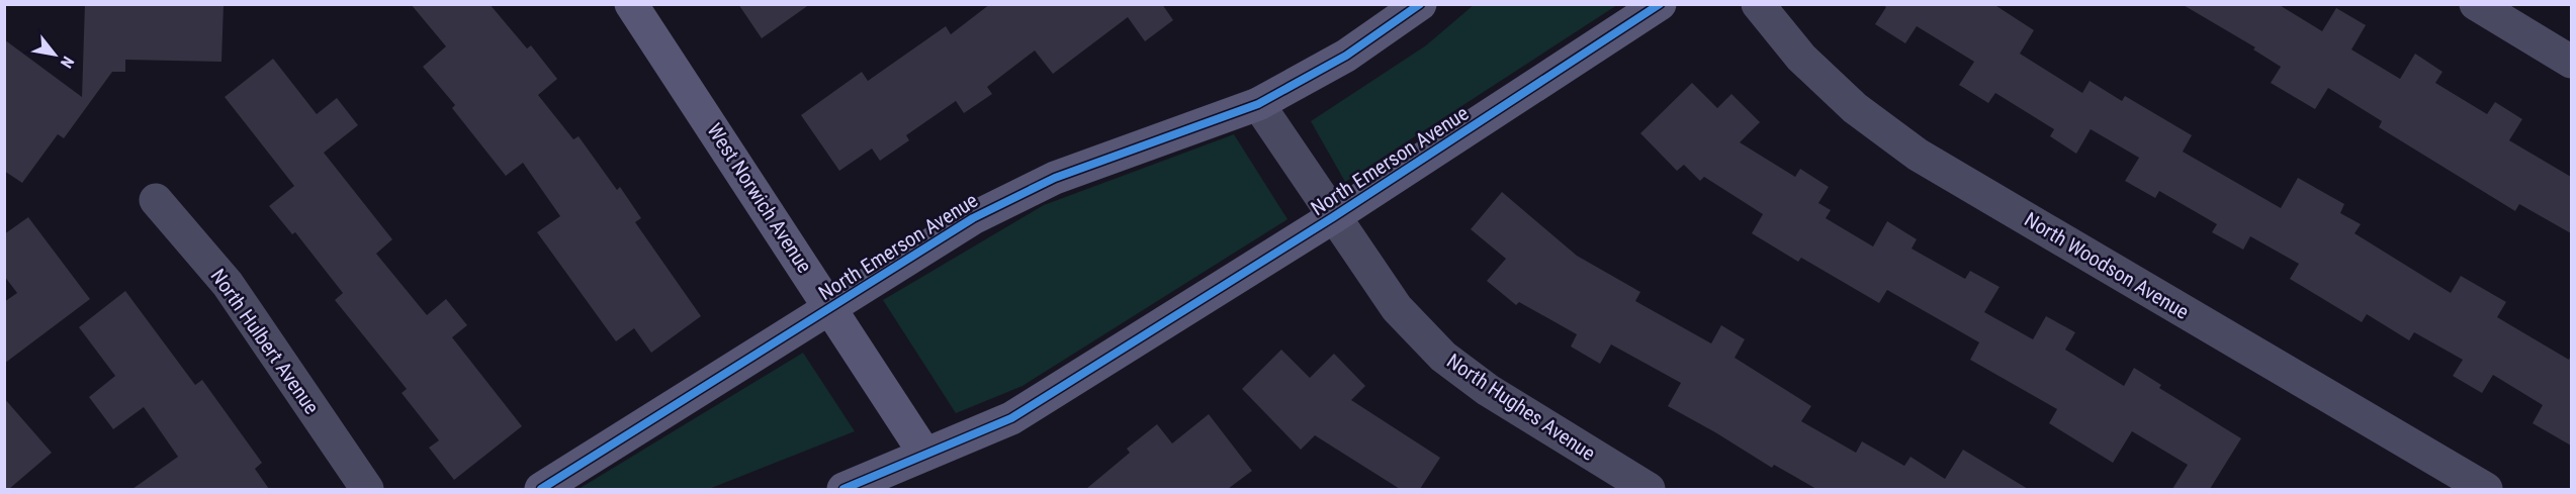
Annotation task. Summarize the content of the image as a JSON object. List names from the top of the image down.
{
  "streets": {
    "street": [
      "North Emerson Avenue",
      "West Norwich Avenue",
      "North Woodson Avenue",
      "North Hulbert Avenue",
      "North Hughes Avenue"
    ]
  },
  "crossings": [
    ["North Emerson Avenue", "West Norwich Avenue"],
    ["North Emerson Avenue", "North Hughes Avenue"]
  ],
  "north": "bottom right"
}
